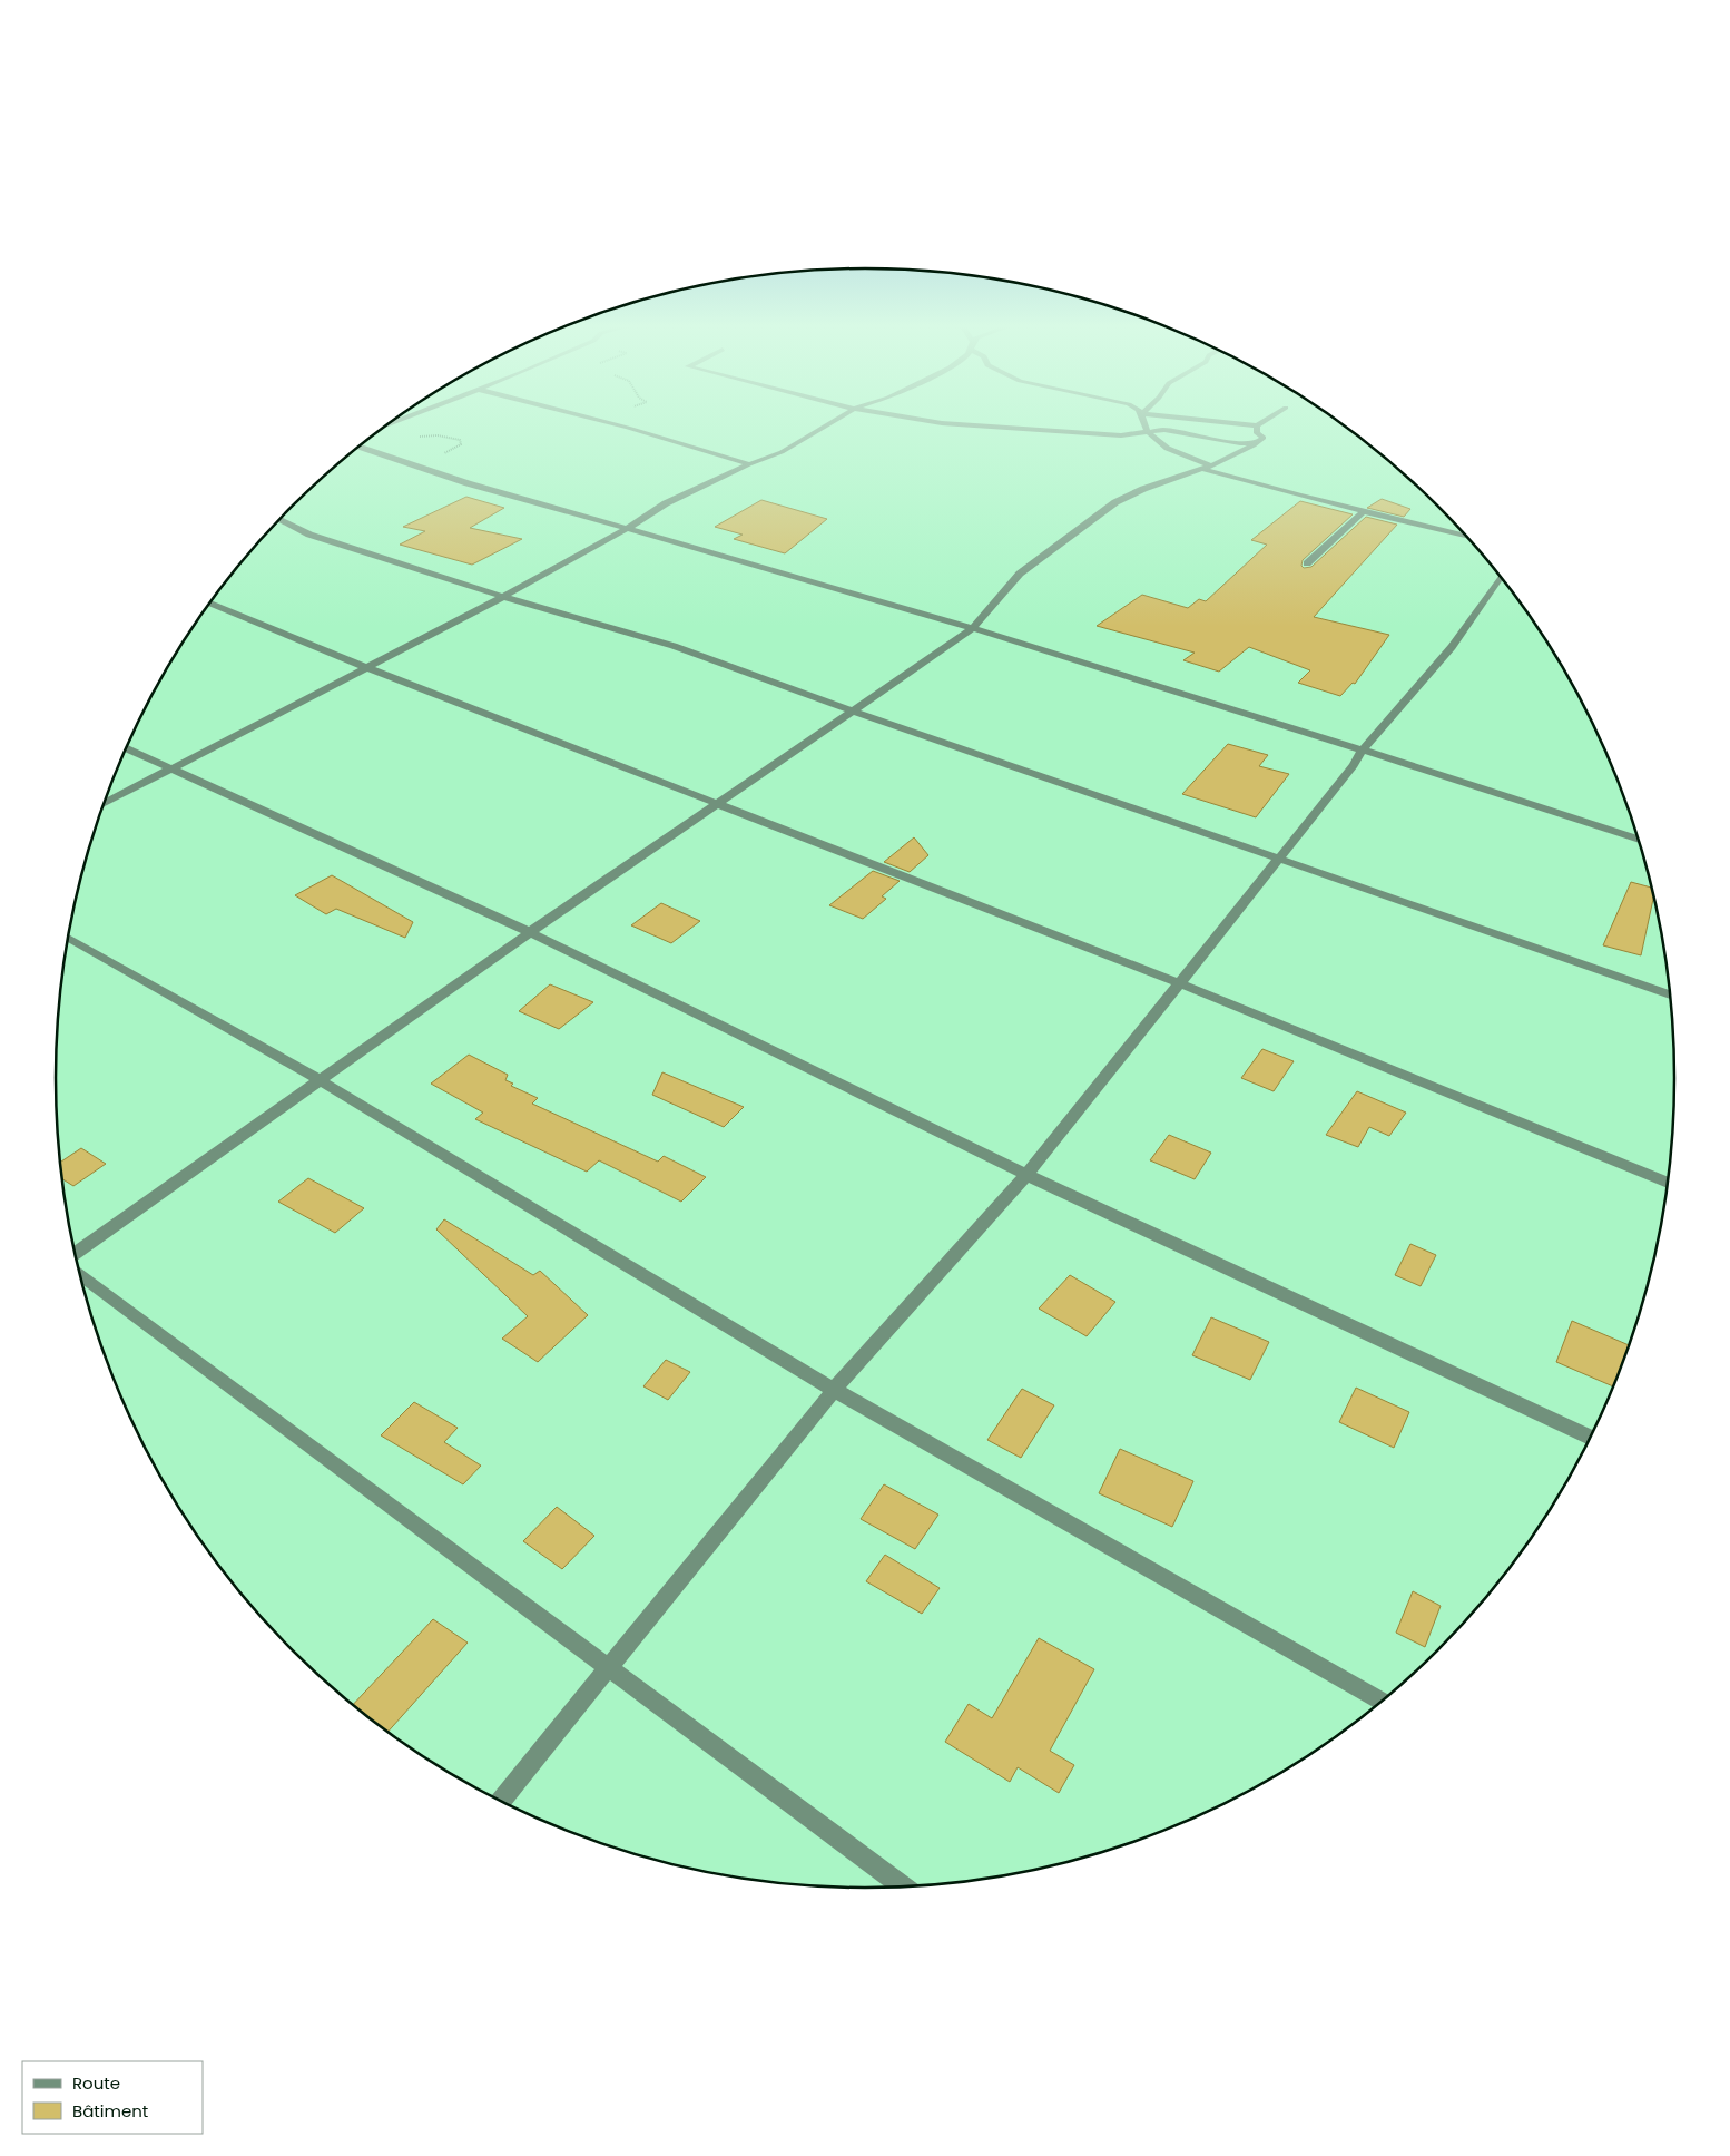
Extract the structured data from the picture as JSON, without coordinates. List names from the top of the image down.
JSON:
{
  "legend": ["Route", "Bâtiment"]
}
